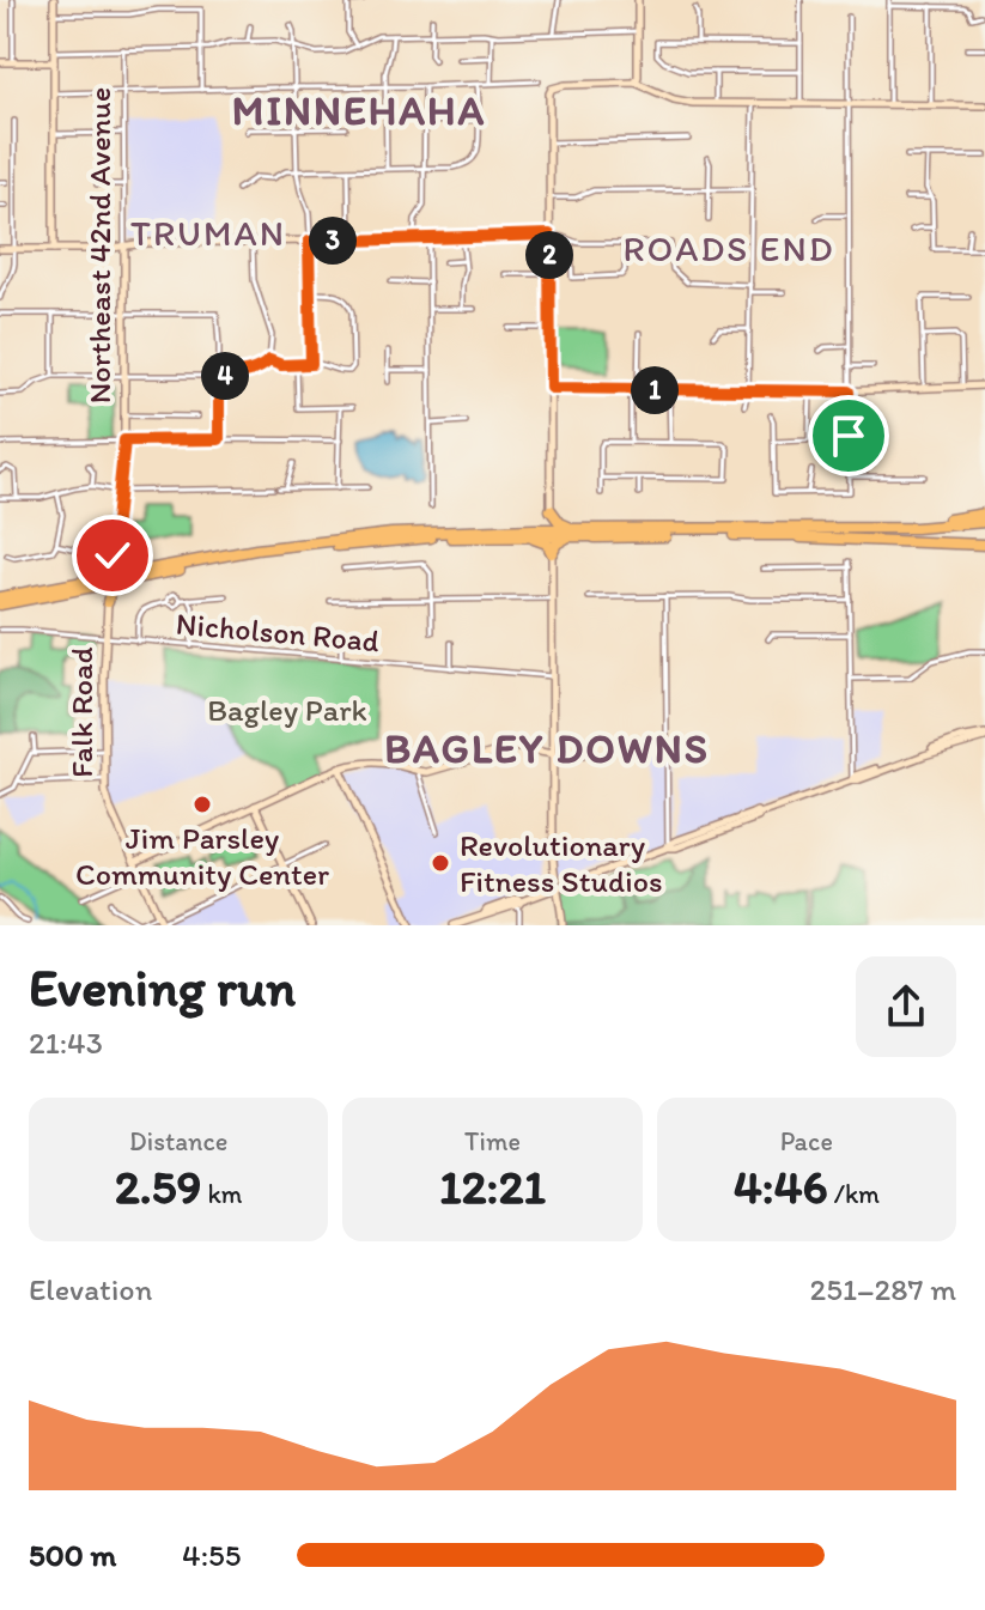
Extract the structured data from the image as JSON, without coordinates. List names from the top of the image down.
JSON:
{
  "streets": {
    "street": ["Northeast 42nd Avenue", "Nicholson Road", "Falk Road"]
  },
  "crossings": [
    ["Nicholson Road", "Falk Road"]
  ],
  "districts": [
    "MINNEHAHA",
    "TRUMAN",
    "ROADS END",
    "BAGLEY DOWNS"
  ],
  "parks": ["Bagley Park"],
  "places": ["Jim Parsley Community Center", "Revolutionary Fitness Studios"],
  "page": {
    "pins": [
      "3",
      "2",
      "4",
      "1"
    ],
    "heading": ["Evening run", "21:43"],
    "stats": [
      ["Distance", "2.59 km"],
      ["Time", "12:21"],
      ["Pace", "4:46 /km"]
    ],
    "chart": ["Elevation", "251–287 m"],
    "list": [
      {
        "name": "500 m",
        "note": "4:55"
      }
    ]
  }
}
